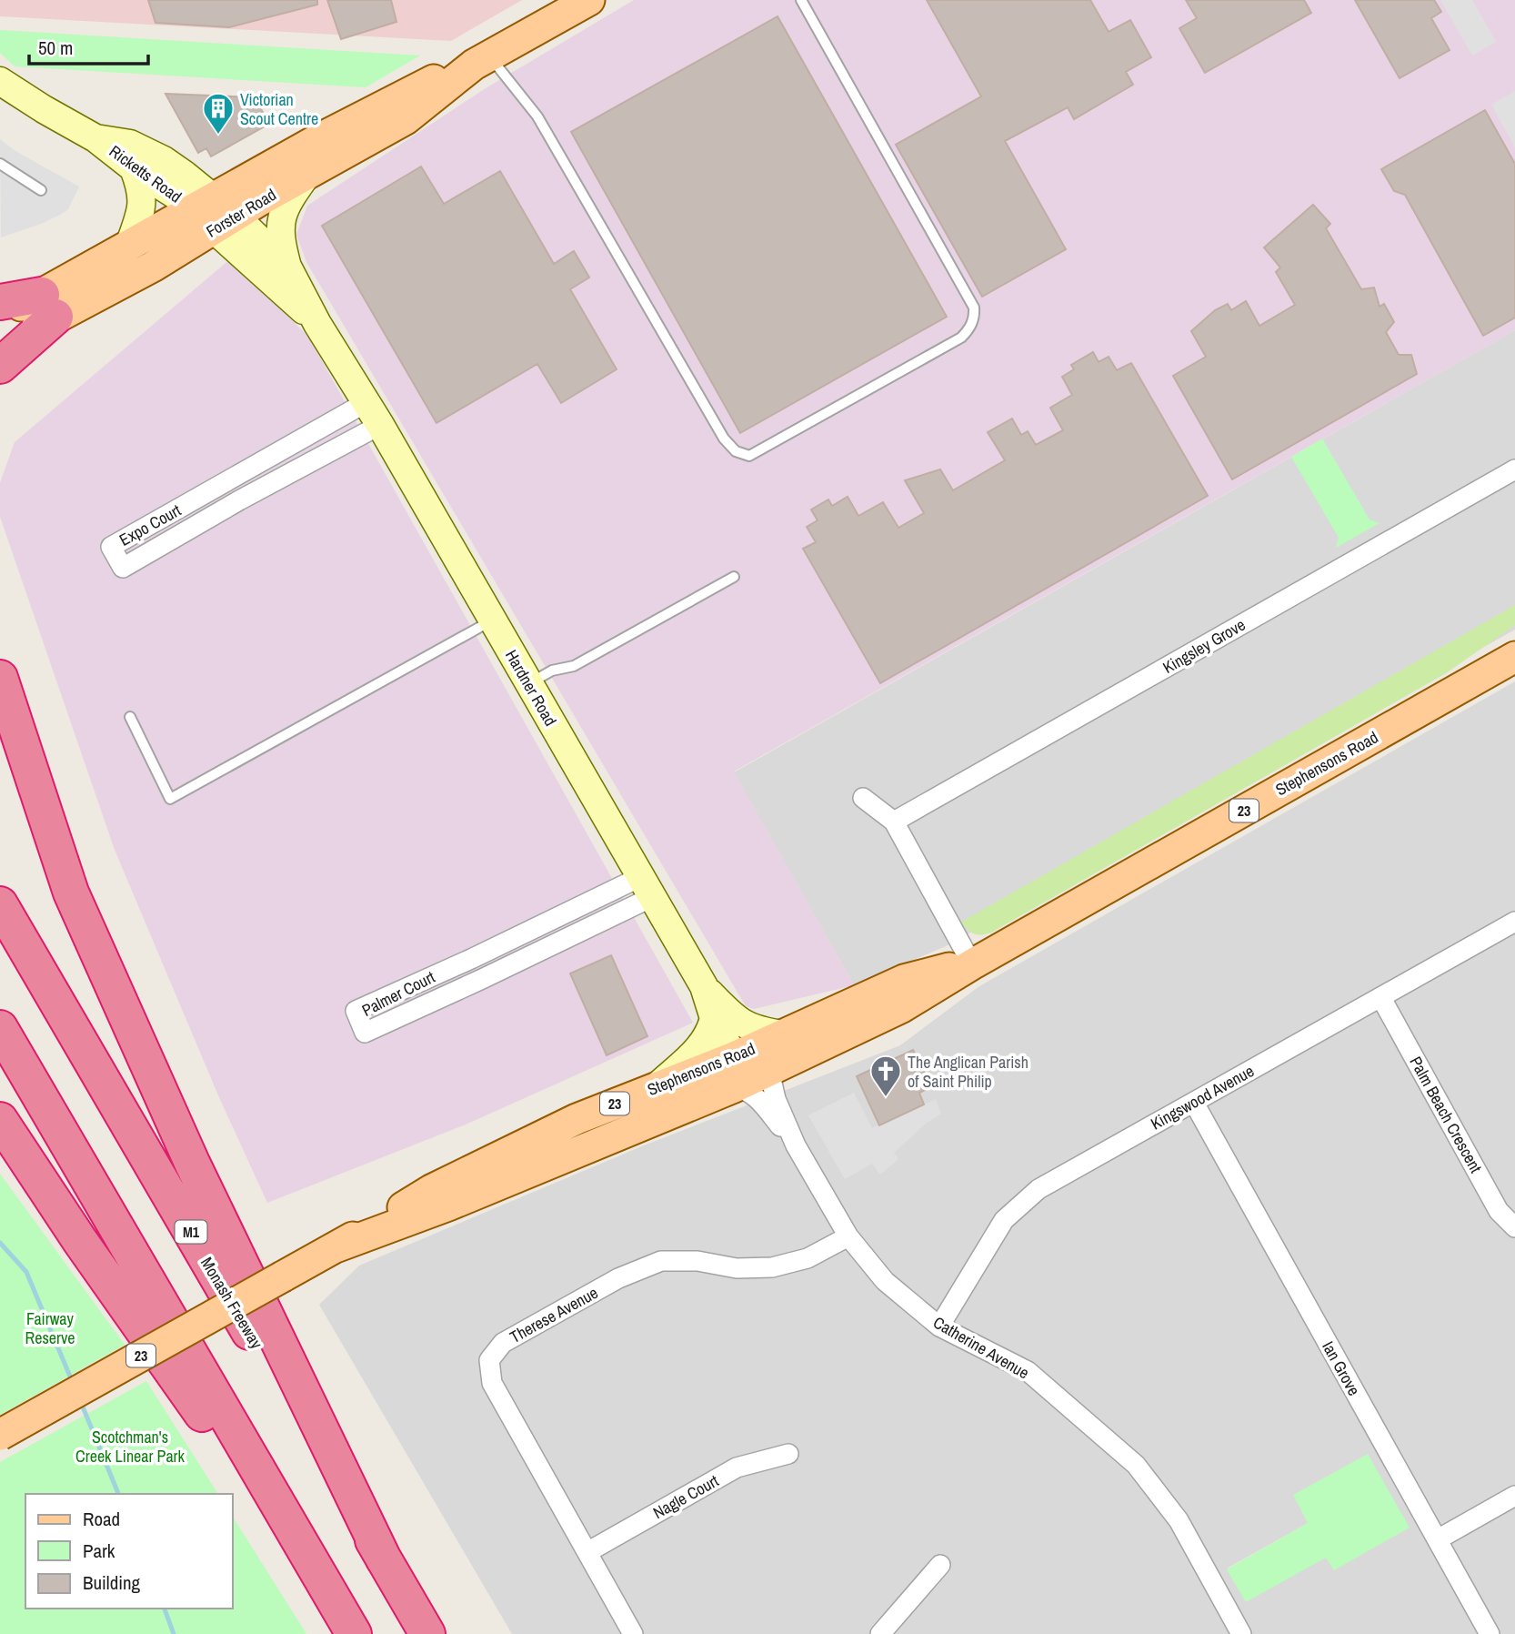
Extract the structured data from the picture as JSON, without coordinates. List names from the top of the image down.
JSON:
{
  "streets": {
    "highway": ["M1", "Monash Freeway"],
    "main road": ["Forster Road", "Stephensons Road", "23"],
    "street": [
      "Ricketts Road",
      "Expo Court",
      "Kingsley Grove",
      "Hardner Road",
      "Palmer Court",
      "Kingswood Avenue",
      "Palm Beach Crescent",
      "Therese Avenue",
      "Catherine Avenue",
      "Ian Grove",
      "Nagle Court"
    ]
  },
  "crossings": [
    ["Ricketts Road", "Forster Road"],
    ["Ricketts Road", "Hardner Road"],
    ["Forster Road", "Hardner Road"],
    ["Expo Court", "Hardner Road"],
    ["Hardner Road", "Stephensons Road"],
    ["Hardner Road", "Palmer Court"],
    ["Stephensons Road", "Catherine Avenue"],
    ["Kingswood Avenue", "Palm Beach Crescent"],
    ["Kingswood Avenue", "Catherine Avenue"],
    ["Kingswood Avenue", "Ian Grove"],
    ["Therese Avenue", "Catherine Avenue"],
    ["Therese Avenue", "Nagle Court"]
  ],
  "parks": ["Fairway Reserve", "Scotchman's Creek Linear Park"],
  "places": {
    "building": ["Victorian Scout Centre"],
    "church": ["The Anglican Parish of Saint Philip"]
  },
  "legend": ["Road", "Park", "Building"],
  "scale_bar": "50 m"
}
